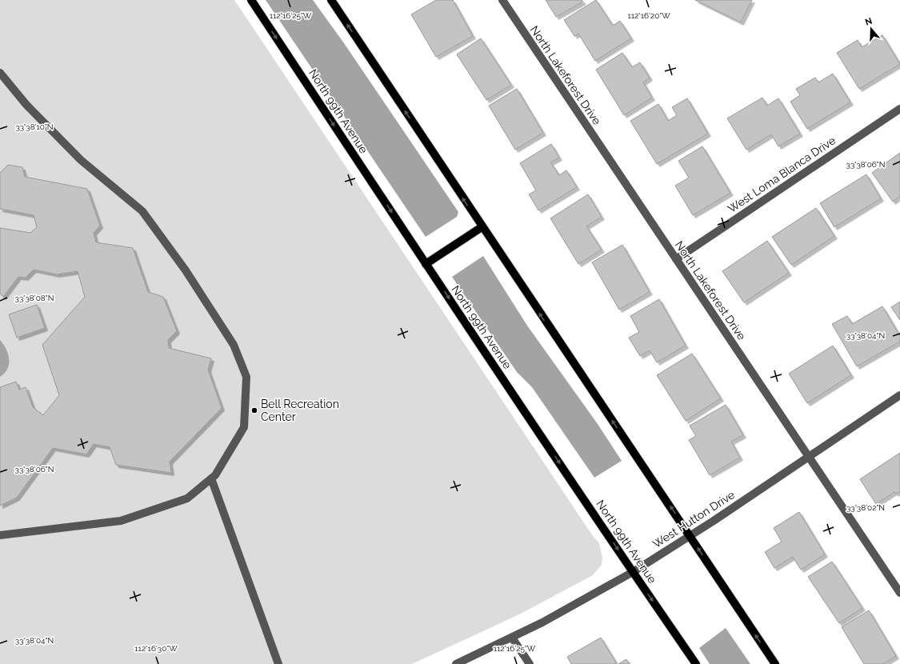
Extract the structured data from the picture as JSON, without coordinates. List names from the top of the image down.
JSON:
{
  "streets": {
    "main road": ["North 99th Avenue"],
    "street": ["North Lakeforest Drive", "West Loma Blanca Drive", "West Hutton Drive"]
  },
  "crossings": [
    ["North Lakeforest Drive", "West Loma Blanca Drive"],
    ["North Lakeforest Drive", "West Hutton Drive"],
    ["North 99th Avenue", "West Hutton Drive"]
  ],
  "places": ["Bell Recreation Center"],
  "north": "top",
  "coordinates": [
    "112°16'25\"W",
    "112°16'20\"W",
    "33°38'10\"N",
    "33°38'06\"N",
    "33°38'08\"N",
    "33°38'04\"N",
    "33°38'02\"N",
    "112°16'30\"W"
  ]
}
